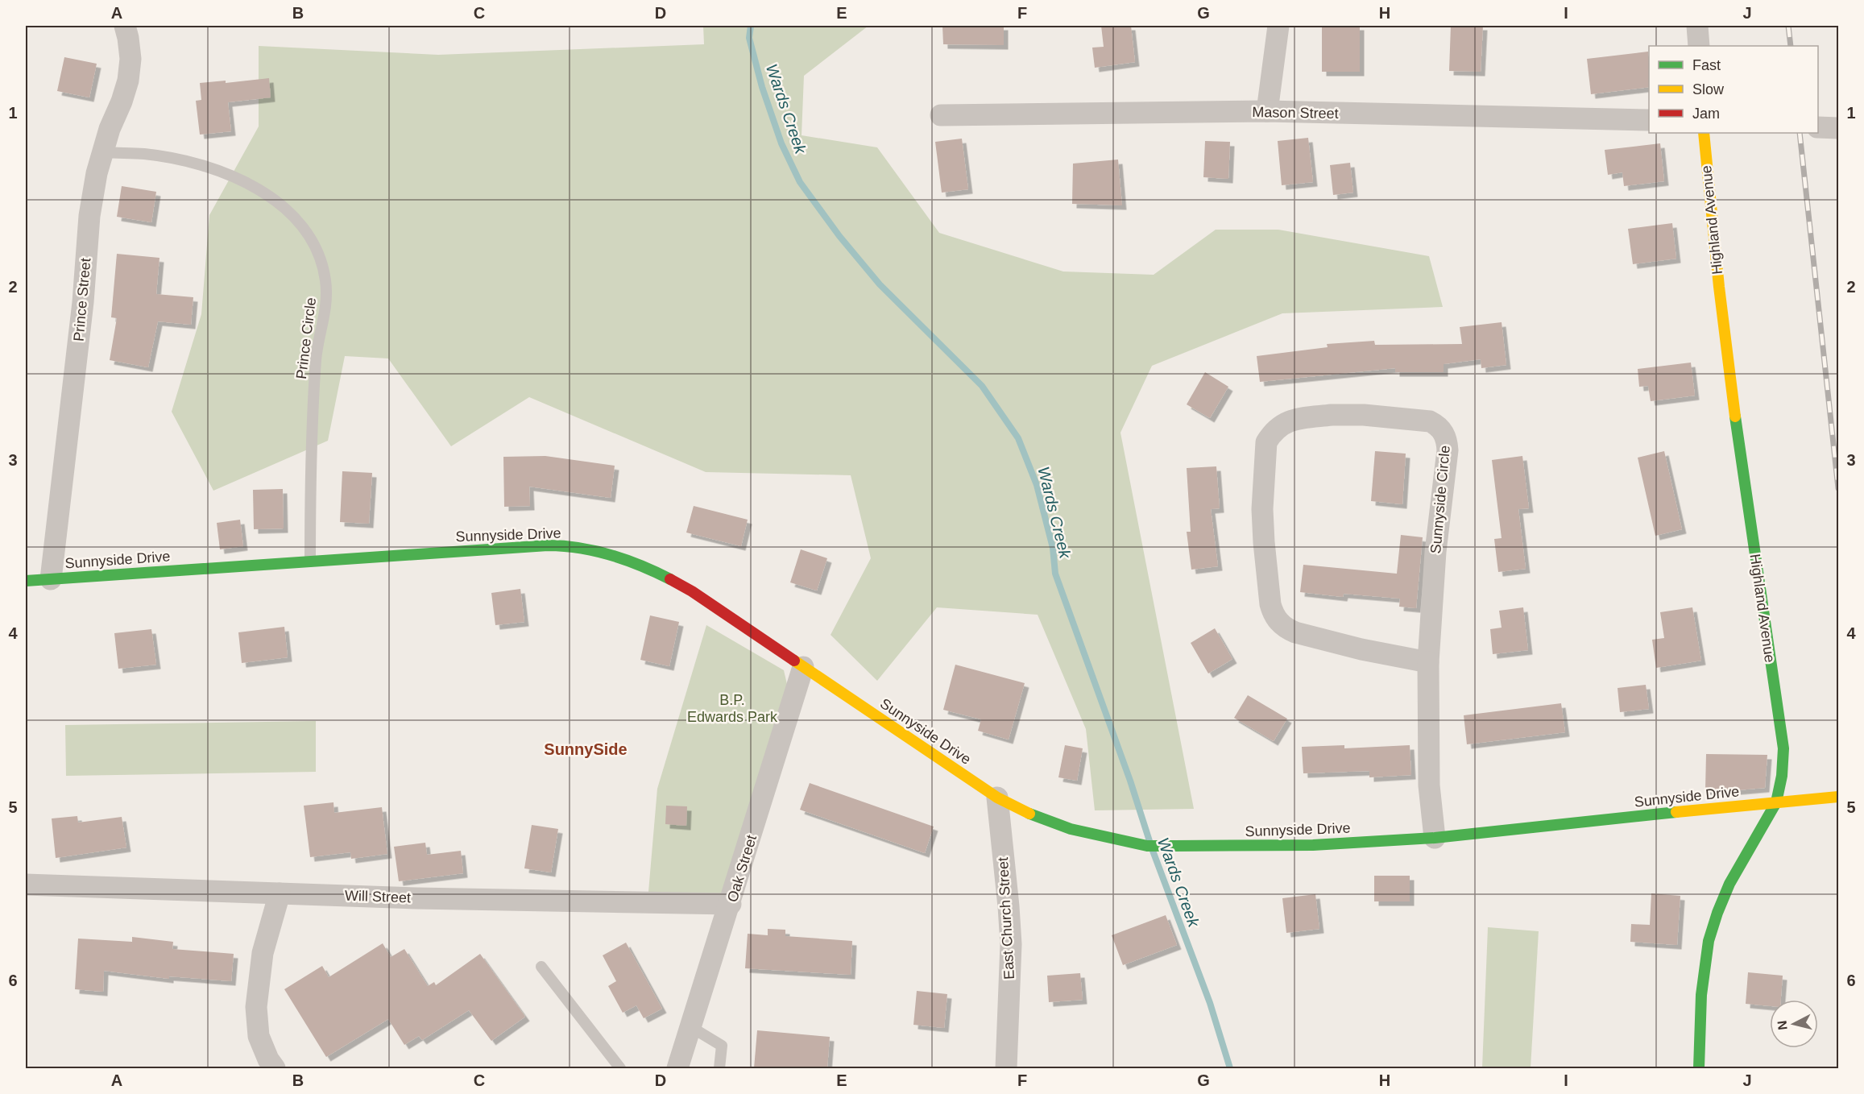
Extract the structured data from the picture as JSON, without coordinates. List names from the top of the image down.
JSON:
{
  "streets": {
    "street": [
      "Mason Street",
      "Highland Avenue",
      "Prince Street",
      "Sunnyside Circle",
      "Sunnyside Drive",
      "Oak Street",
      "Will Street",
      "East Church Street"
    ],
    "lane": ["Prince Circle"]
  },
  "crossings": [
    ["Highland Avenue", "Sunnyside Drive"],
    ["Prince Street", "Prince Circle"],
    ["Prince Street", "Sunnyside Drive"],
    ["Prince Circle", "Sunnyside Drive"],
    ["Sunnyside Circle", "Sunnyside Drive"],
    ["Sunnyside Drive", "Oak Street"],
    ["Sunnyside Drive", "East Church Street"],
    ["Oak Street", "Will Street"]
  ],
  "districts": ["SunnySide"],
  "water": ["Wards Creek"],
  "parks": ["B.P. Edwards Park"],
  "legend": ["Fast", "Slow", "Jam"],
  "north": "left",
  "grid": {
    "columns": [
      "A",
      "B",
      "C",
      "D",
      "E",
      "F",
      "G",
      "H",
      "I",
      "J"
    ],
    "rows": [
      "1",
      "2",
      "3",
      "4",
      "5",
      "6"
    ]
  }
}
